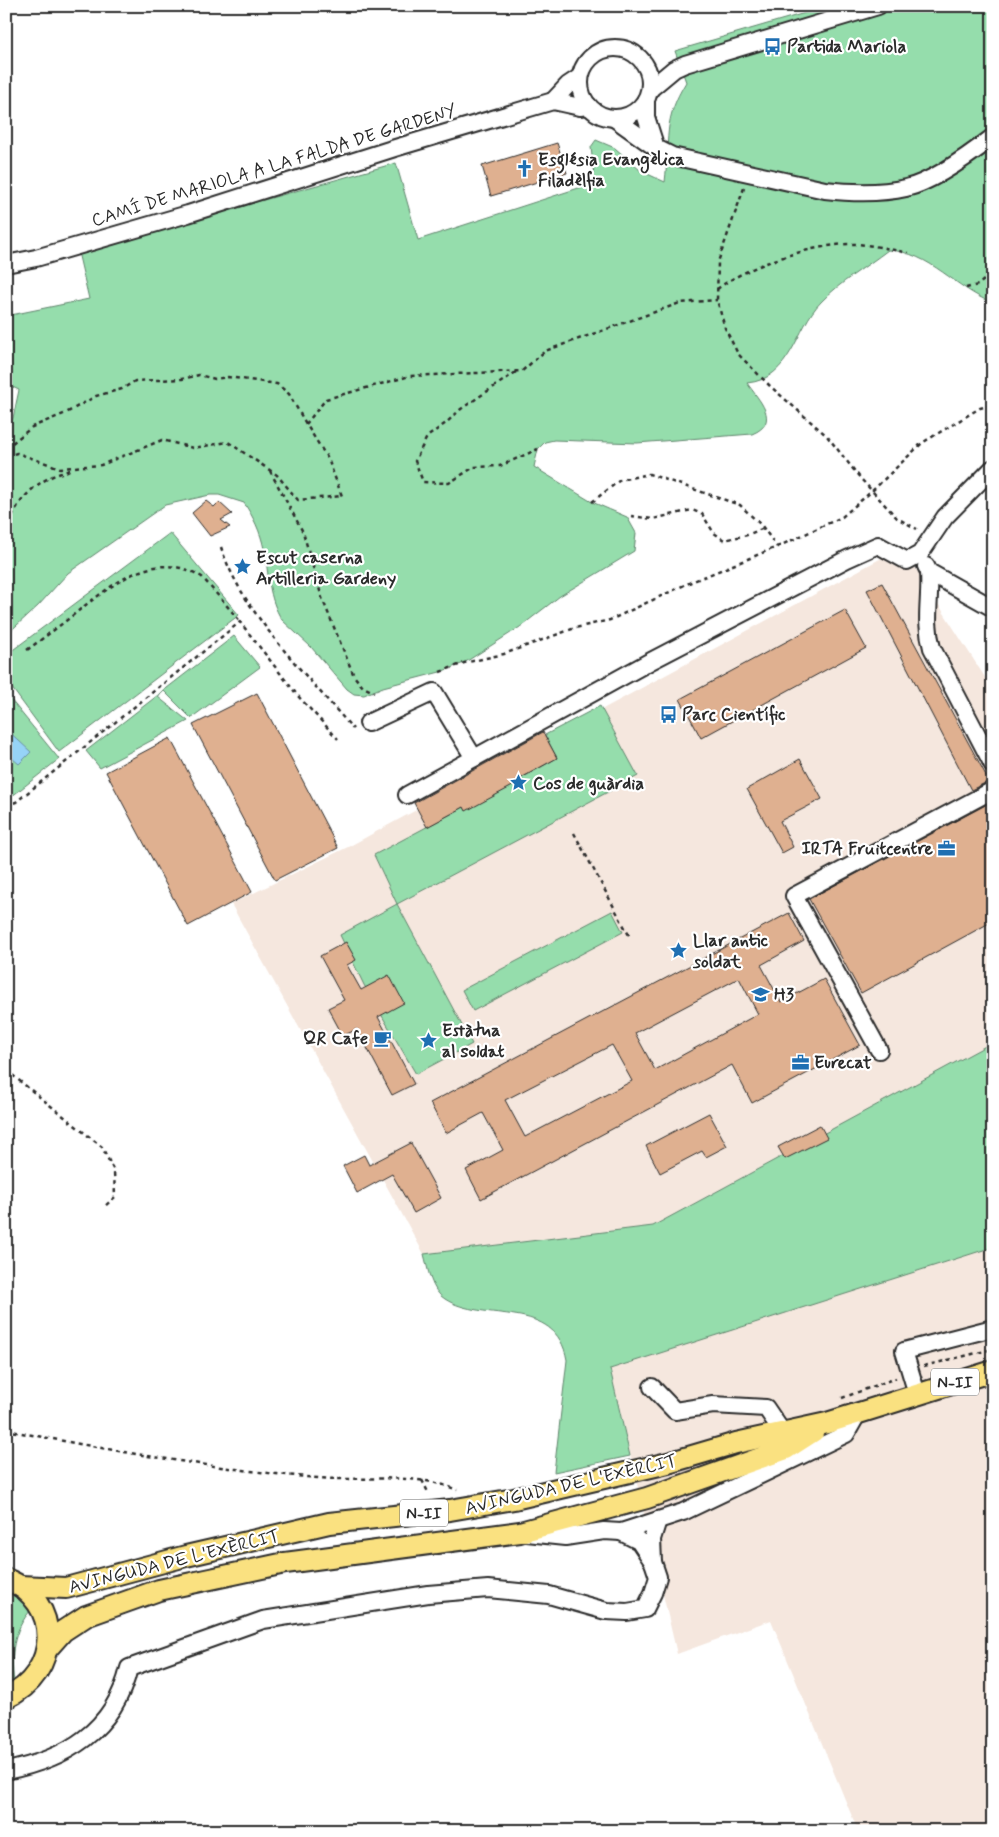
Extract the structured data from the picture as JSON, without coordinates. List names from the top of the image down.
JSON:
{
  "streets": {
    "main road": ["N-II", "AVINGUDA DE L'EXÈRCIT"],
    "street": ["CAMÍ DE MARIOLA A LA FALDA DE GARDENY"]
  },
  "crossings": [
    ["N-II", "AVINGUDA DE L'EXÈRCIT"]
  ],
  "places": {
    "bus stop": ["Partida Mariola", "Parc Científic"],
    "church": ["Església Evangèlica Filadèlfia"],
    "place": [
      "Escut caserna Artilleria Gardeny",
      "Cos de guàrdia",
      "Llar antic soldat",
      "Estàtua al soldat"
    ],
    "office": ["IRTA Fruitcentre", "Eurecat"],
    "school or university": ["H3"],
    "cafe": ["QR Cafe"]
  }
}
